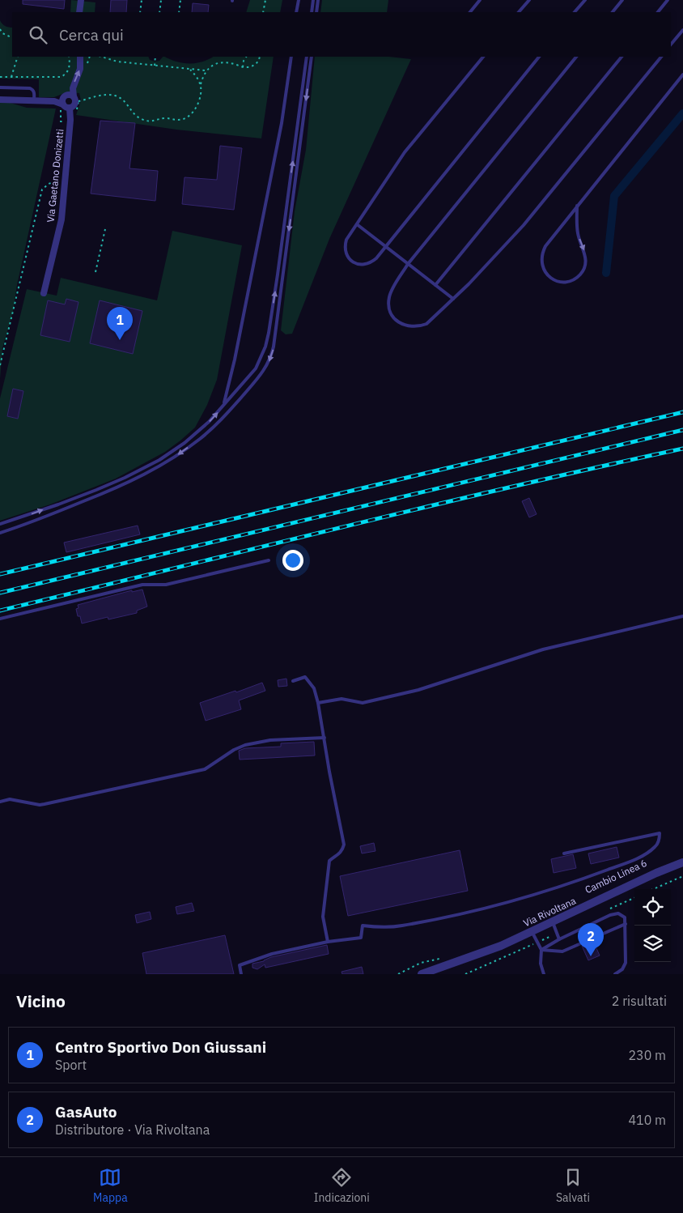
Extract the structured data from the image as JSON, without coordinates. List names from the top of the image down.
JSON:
{
  "streets": {
    "street": ["Via Gaetano Donizetti", "Via Rivoltana"]
  },
  "page": {
    "search": "Cerca qui",
    "pins": ["1", "2"],
    "heading": ["Vicino", "2 risultati"],
    "list": [
      {
        "mark": "1",
        "name": "Centro Sportivo Don Giussani",
        "note": "Sport",
        "value": "230 m"
      },
      {
        "mark": "2",
        "name": "GasAuto",
        "note": "Distributore · Via Rivoltana",
        "value": "410 m"
      }
    ],
    "nav": ["Mappa", "Indicazioni", "Salvati"]
  }
}
